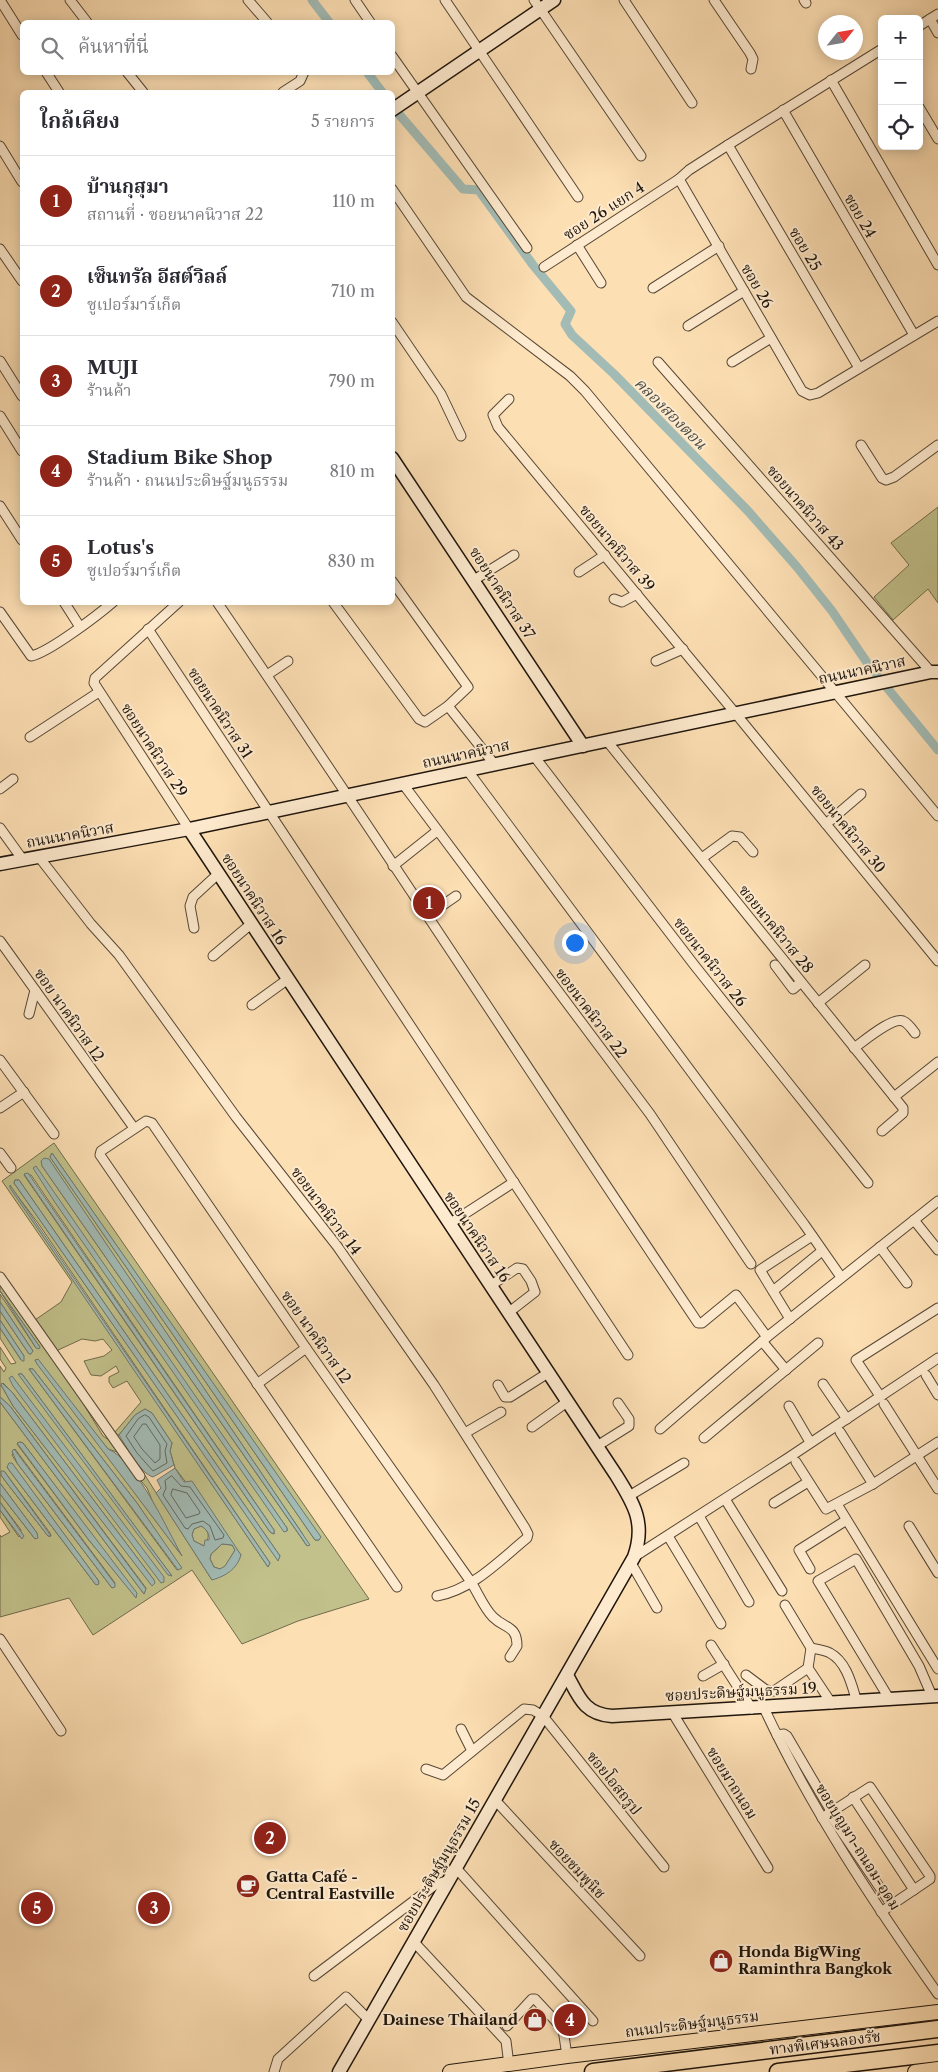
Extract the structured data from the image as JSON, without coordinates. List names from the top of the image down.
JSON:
{
  "streets": {
    "highway": ["ทางพิเศษฉลองรัช"],
    "main road": ["ถนนประดิษฐ์มนูธรรม"],
    "street": [
      "ซอย 26 แยก 4",
      "ซอย 24",
      "ซอย 25",
      "ซอย 26",
      "ซอยนาคนิวาส 43",
      "ซอยนาคนิวาส 39",
      "ซอยนาคนิวาส 37",
      "ถนนนาคนิวาส",
      "ซอยนาคนิวาส 31",
      "ซอยนาคนิวาส 29",
      "ซอยนาคนิวาส 30",
      "ซอยนาคนิวาส 16",
      "ซอยนาคนิวาส 28",
      "ซอยนาคนิวาส 26",
      "ซอยนาคนิวาส 22",
      "ซอย นาคนิวาส 12",
      "ซอยนาคนิวาส 14",
      "ซอยประดิษฐ์มนูธรรม 19",
      "ซอยโอสถรูป",
      "ซอยมาถนอม",
      "ซอยบุญมา-ถนอม-อุดม",
      "ซอยประดิษฐ์มนูธรรม 15",
      "ซอยชมพูนิช"
    ]
  },
  "crossings": [
    ["ซอย 26 แยก 4", "ซอย 24"],
    ["ซอย 26 แยก 4", "ซอย 25"],
    ["ซอย 26 แยก 4", "ซอย 26"],
    ["ซอย 25", "ซอย 26"],
    ["ซอยนาคนิวาส 43", "ถนนนาคนิวาส"],
    ["ซอยนาคนิวาส 39", "ถนนนาคนิวาส"],
    ["ซอยนาคนิวาส 39", "ซอยนาคนิวาส 30"],
    ["ซอยนาคนิวาส 37", "ถนนนาคนิวาส"],
    ["ถนนนาคนิวาส", "ซอยนาคนิวาส 31"],
    ["ถนนนาคนิวาส", "ซอยนาคนิวาส 29"],
    ["ถนนนาคนิวาส", "ซอยนาคนิวาส 30"],
    ["ถนนนาคนิวาส", "ซอยนาคนิวาส 16"],
    ["ถนนนาคนิวาส", "ซอยนาคนิวาส 28"],
    ["ถนนนาคนิวาส", "ซอยนาคนิวาส 26"],
    ["ถนนนาคนิวาส", "ซอยนาคนิวาส 22"],
    ["ถนนนาคนิวาส", "ซอยนาคนิวาส 14"],
    ["ซอยนาคนิวาส 29", "ซอยนาคนิวาส 16"],
    ["ซอยนาคนิวาส 16", "ซอยประดิษฐ์มนูธรรม 19"],
    ["ซอยนาคนิวาส 16", "ซอยประดิษฐ์มนูธรรม 15"],
    ["ซอย นาคนิวาส 12", "ซอยนาคนิวาส 14"],
    ["ซอยประดิษฐ์มนูธรรม 19", "ซอยมาถนอม"],
    ["ซอยประดิษฐ์มนูธรรม 19", "ซอยประดิษฐ์มนูธรรม 15"],
    ["ซอยโอสถรูป", "ซอยประดิษฐ์มนูธรรม 15"],
    ["ซอยประดิษฐ์มนูธรรม 15", "ซอยชมพูนิช"]
  ],
  "water": ["คลองสองตอน"],
  "places": {
    "cafe": ["Gatta Café - Central Eastville"],
    "shop": ["Honda BigWing Raminthra Bangkok", "Dainese Thailand"]
  },
  "north": "top right",
  "page": {
    "map_buttons": ["+", "−"],
    "search": "ค้นหาที่นี่",
    "heading": ["ใกล้เคียง", "5 รายการ"],
    "list": [
      {
        "mark": "1",
        "name": "บ้านกุสุมา",
        "note": "สถานที่ · ซอยนาคนิวาส 22",
        "value": "110 m"
      },
      {
        "mark": "2",
        "name": "เซ็นทรัล อีสต์วิลล์",
        "note": "ซูเปอร์มาร์เก็ต",
        "value": "710 m"
      },
      {
        "mark": "3",
        "name": "MUJI",
        "note": "ร้านค้า",
        "value": "790 m"
      },
      {
        "mark": "4",
        "name": "Stadium Bike Shop",
        "note": "ร้านค้า · ถนนประดิษฐ์มนูธรรม",
        "value": "810 m"
      },
      {
        "mark": "5",
        "name": "Lotus's",
        "note": "ซูเปอร์มาร์เก็ต",
        "value": "830 m"
      }
    ],
    "pins": [
      "1",
      "2",
      "3",
      "5",
      "4"
    ]
  }
}
